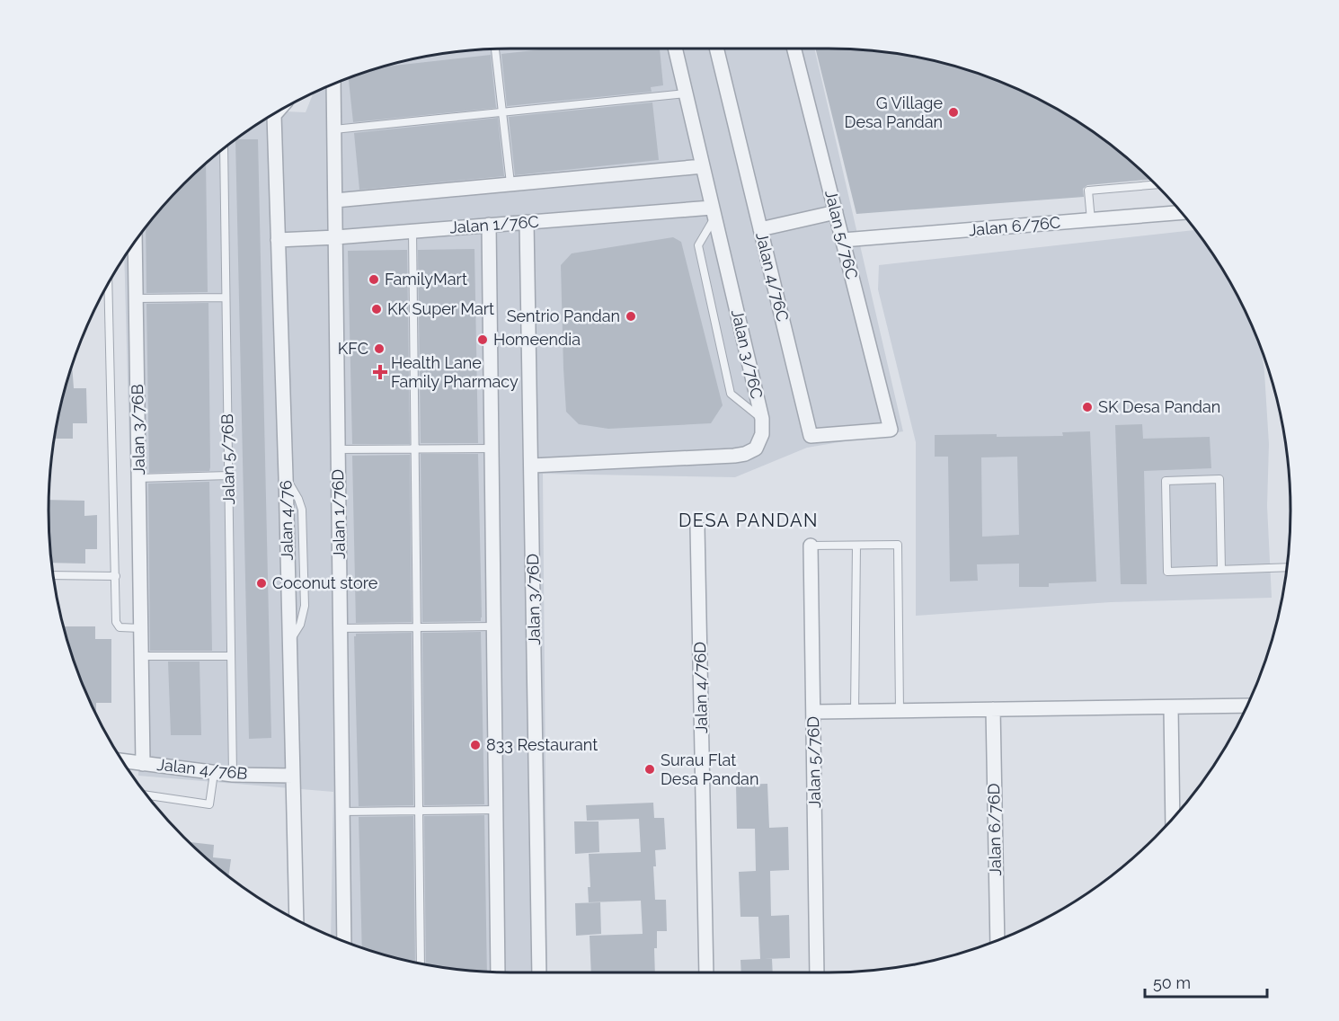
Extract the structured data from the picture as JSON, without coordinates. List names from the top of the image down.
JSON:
{
  "streets": {
    "street": [
      "Jalan 1/76C",
      "Jalan 6/76C",
      "Jalan 5/76C",
      "Jalan 4/76C",
      "Jalan 3/76C",
      "Jalan 3/76B",
      "Jalan 1/76D",
      "Jalan 4/76",
      "Jalan 3/76D",
      "Jalan 4/76D",
      "Jalan 5/76D",
      "Jalan 4/76B",
      "Jalan 6/76D"
    ],
    "lane": ["Jalan 5/76B"]
  },
  "crossings": [
    ["Jalan 1/76C", "Jalan 3/76C"],
    ["Jalan 1/76C", "Jalan 1/76D"],
    ["Jalan 1/76C", "Jalan 4/76"],
    ["Jalan 1/76C", "Jalan 3/76D"],
    ["Jalan 6/76C", "Jalan 5/76C"],
    ["Jalan 5/76C", "Jalan 4/76C"],
    ["Jalan 3/76C", "Jalan 3/76D"],
    ["Jalan 3/76B", "Jalan 4/76B"],
    ["Jalan 5/76B", "Jalan 4/76B"],
    ["Jalan 4/76", "Jalan 4/76B"]
  ],
  "districts": ["DESA PANDAN"],
  "places": {
    "other": [
      "G Village Desa Pandan",
      "FamilyMart",
      "KK Super Mart",
      "Sentrio Pandan",
      "Homeendia",
      "KFC",
      "SK Desa Pandan",
      "Coconut store",
      "833 Restaurant",
      "Surau Flat Desa Pandan"
    ],
    "health": ["Health Lane Family Pharmacy"]
  },
  "scale_bar": "50 m"
}
